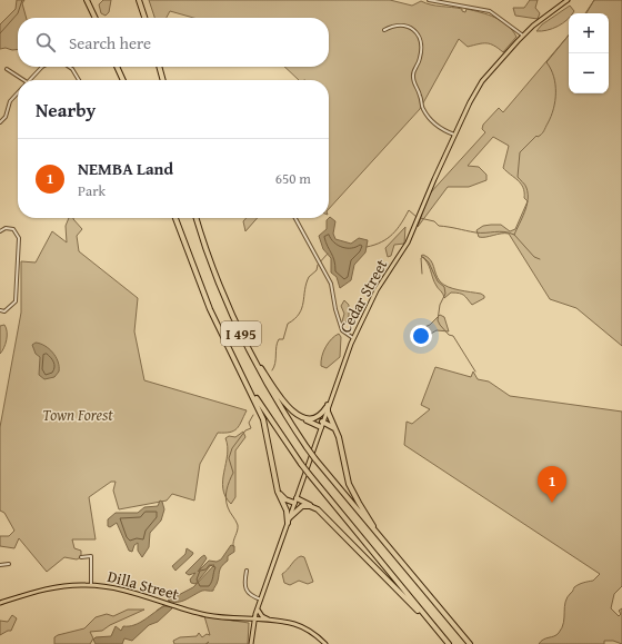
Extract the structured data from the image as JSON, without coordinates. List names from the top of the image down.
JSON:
{
  "streets": {
    "highway": ["I 495"],
    "main road": ["Cedar Street", "Dilla Street"]
  },
  "crossings": [
    ["Cedar Street", "Dilla Street"]
  ],
  "parks": ["Town Forest"],
  "page": {
    "map_buttons": ["+", "−"],
    "search": "Search here",
    "heading": "Nearby",
    "list": [
      {
        "mark": "1",
        "name": "NEMBA Land",
        "note": "Park",
        "value": "650 m"
      }
    ],
    "pins": "1"
  }
}
